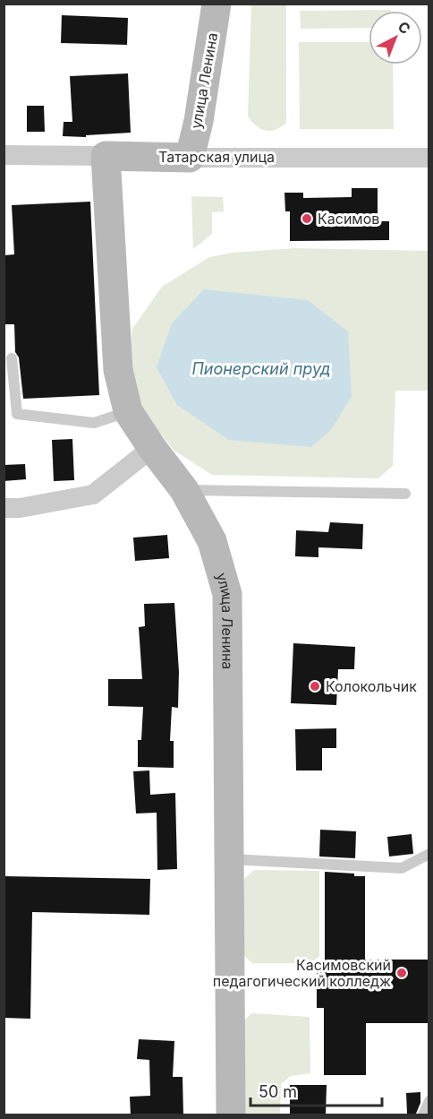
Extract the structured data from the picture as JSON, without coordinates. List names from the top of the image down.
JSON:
{
  "streets": {
    "street": ["улица Ленина", "Татарская улица"]
  },
  "crossings": [
    ["улица Ленина", "Татарская улица"]
  ],
  "water": ["Пионерский пруд"],
  "places": ["Касимов", "Колокольчик", "Касимовский педагогический колледж"],
  "scale_bar": "50 m",
  "north": "top right"
}
